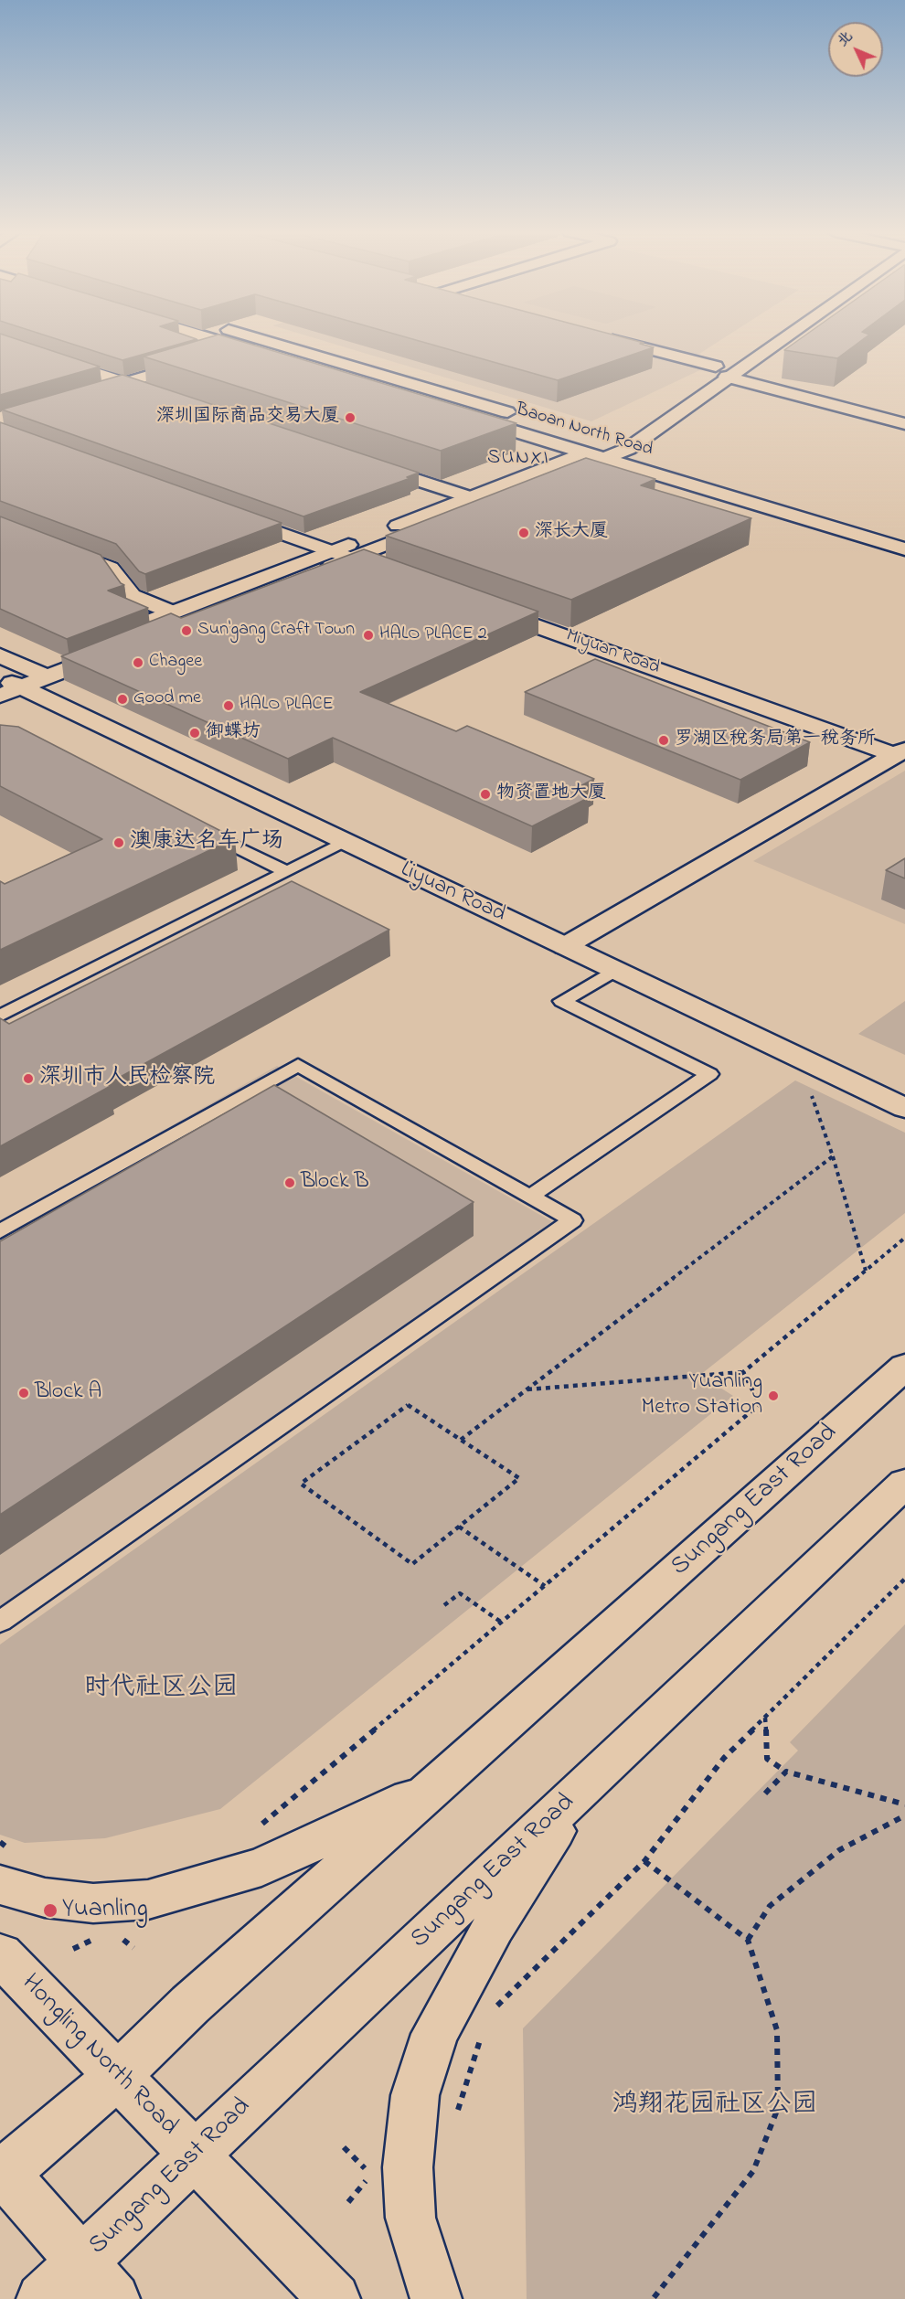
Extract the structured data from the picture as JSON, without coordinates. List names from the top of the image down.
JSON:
{
  "streets": {
    "street": [
      "Baoan North Road",
      "Miyuan Road",
      "Liyuan Road",
      "Sungang East Road",
      "Hongling North Road"
    ]
  },
  "crossings": [
    ["Sungang East Road", "Hongling North Road"]
  ],
  "districts": ["SUNXI"],
  "parks": ["时代社区公园", "鸿翔花园社区公园"],
  "places": [
    "深圳国际商品交易大厦",
    "深长大厦",
    "Sun'gang Craft Town",
    "HALO PLACE 2",
    "Chagee",
    "Good me",
    "HALO PLACE",
    "御蝶坊",
    "罗湖区税务局第一税务所",
    "物资置地大厦",
    "澳康达名车广场",
    "深圳市人民检察院",
    "Block B",
    "Block A",
    "Yuanling Metro Station",
    "Yuanling"
  ],
  "north": "top left"
}
